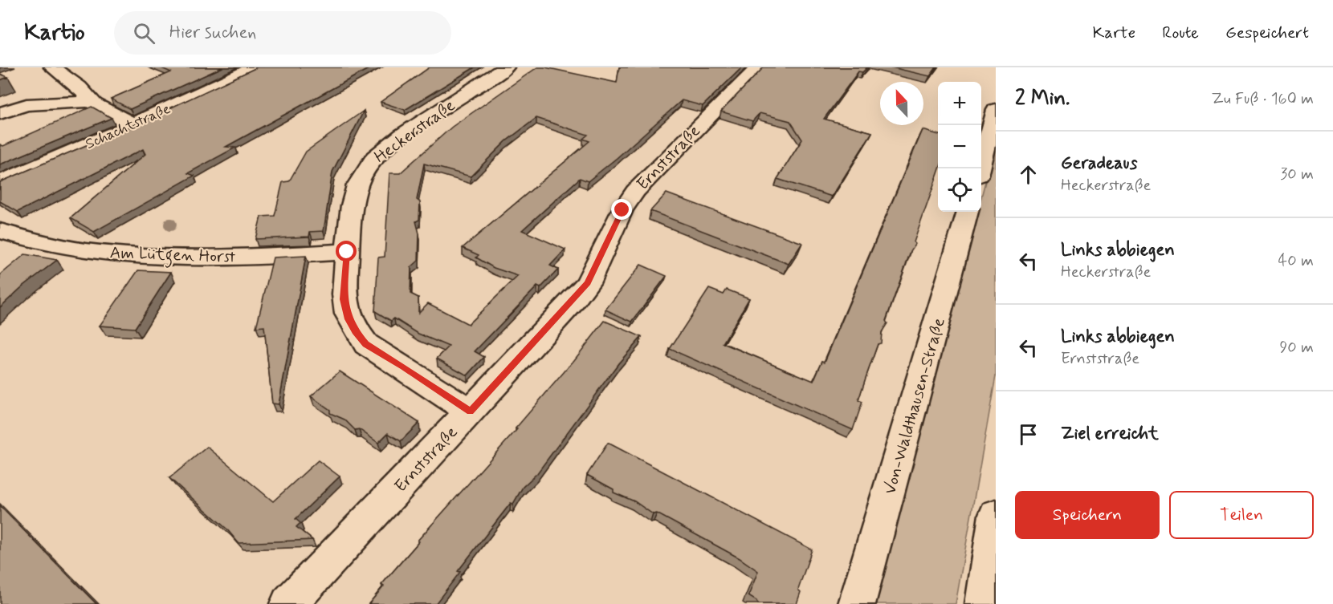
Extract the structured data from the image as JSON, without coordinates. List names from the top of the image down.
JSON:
{
  "streets": {
    "street": [
      "Schachtstraße",
      "Heckerstraße",
      "Ernststraße",
      "Am Lütgen Horst",
      "Von-Waldthausen-Straße"
    ]
  },
  "crossings": [
    ["Heckerstraße", "Ernststraße"],
    ["Heckerstraße", "Am Lütgen Horst"]
  ],
  "north": "top",
  "page": {
    "header": "Kartio",
    "search": "Hier suchen",
    "nav": ["Karte", "Route", "Gespeichert"],
    "heading": ["2 Min.", "Zu Fuß · 160 m"],
    "map_buttons": ["+", "−"],
    "list": [
      ["Geradeaus", "Heckerstraße", "30 m"],
      ["Links abbiegen", "Heckerstraße", "40 m"],
      ["Links abbiegen", "Ernststraße", "90 m"],
      "Ziel erreicht"
    ],
    "buttons": ["Speichern", "Teilen"]
  }
}
